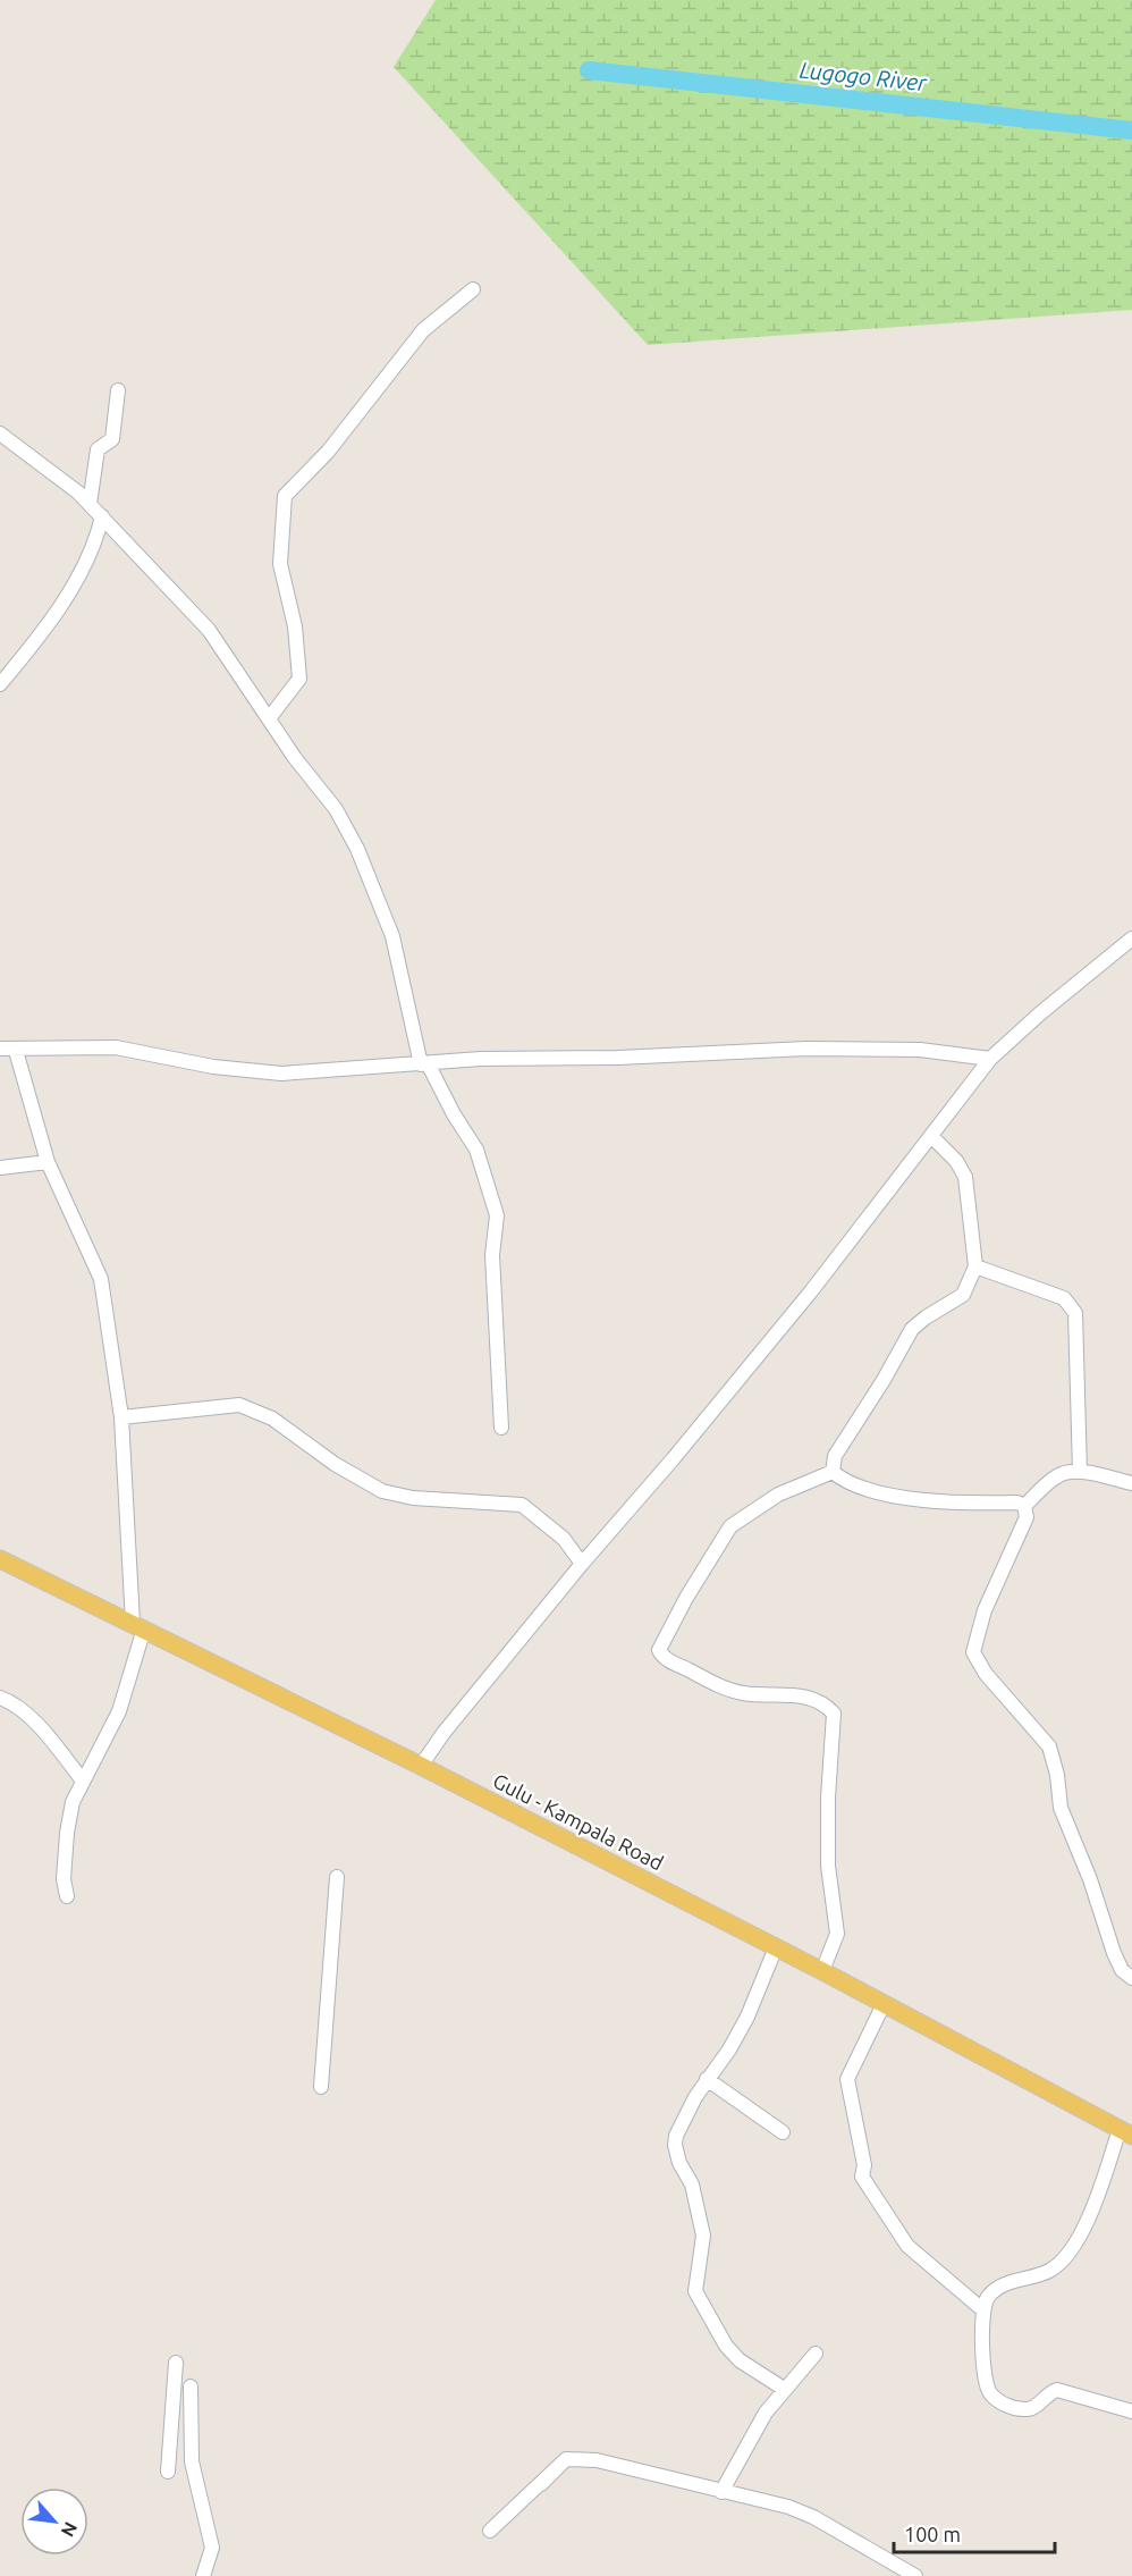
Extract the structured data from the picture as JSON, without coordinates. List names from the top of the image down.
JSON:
{
  "streets": {
    "main road": ["Gulu - Kampala Road"]
  },
  "water": ["Lugogo River"],
  "scale_bar": "100 m",
  "north": "bottom right"
}
